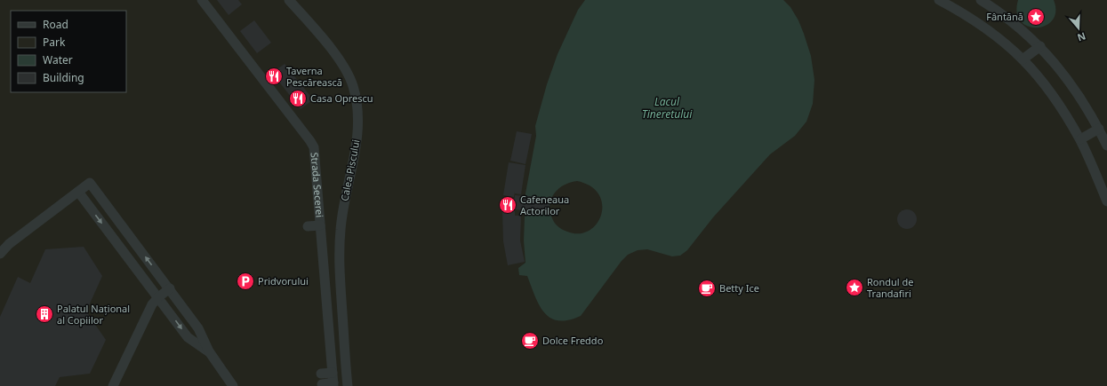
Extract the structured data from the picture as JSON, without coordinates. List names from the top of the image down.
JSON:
{
  "streets": {
    "street": ["Calea Piscului", "Strada Secerei"]
  },
  "water": ["Lacul Tineretului"],
  "places": {
    "place": ["Fântănă", "Rondul de Trandafiri"],
    "restaurant": ["Taverna Pescărească", "Casa Oprescu", "Cafeneaua Actorilor"],
    "parking": ["Pridvorului"],
    "cafe": ["Betty Ice", "Dolce Freddo"],
    "building": ["Palatul Național al Copiilor"]
  },
  "legend": [
    "Road",
    "Park",
    "Water",
    "Building"
  ],
  "north": "bottom"
}
